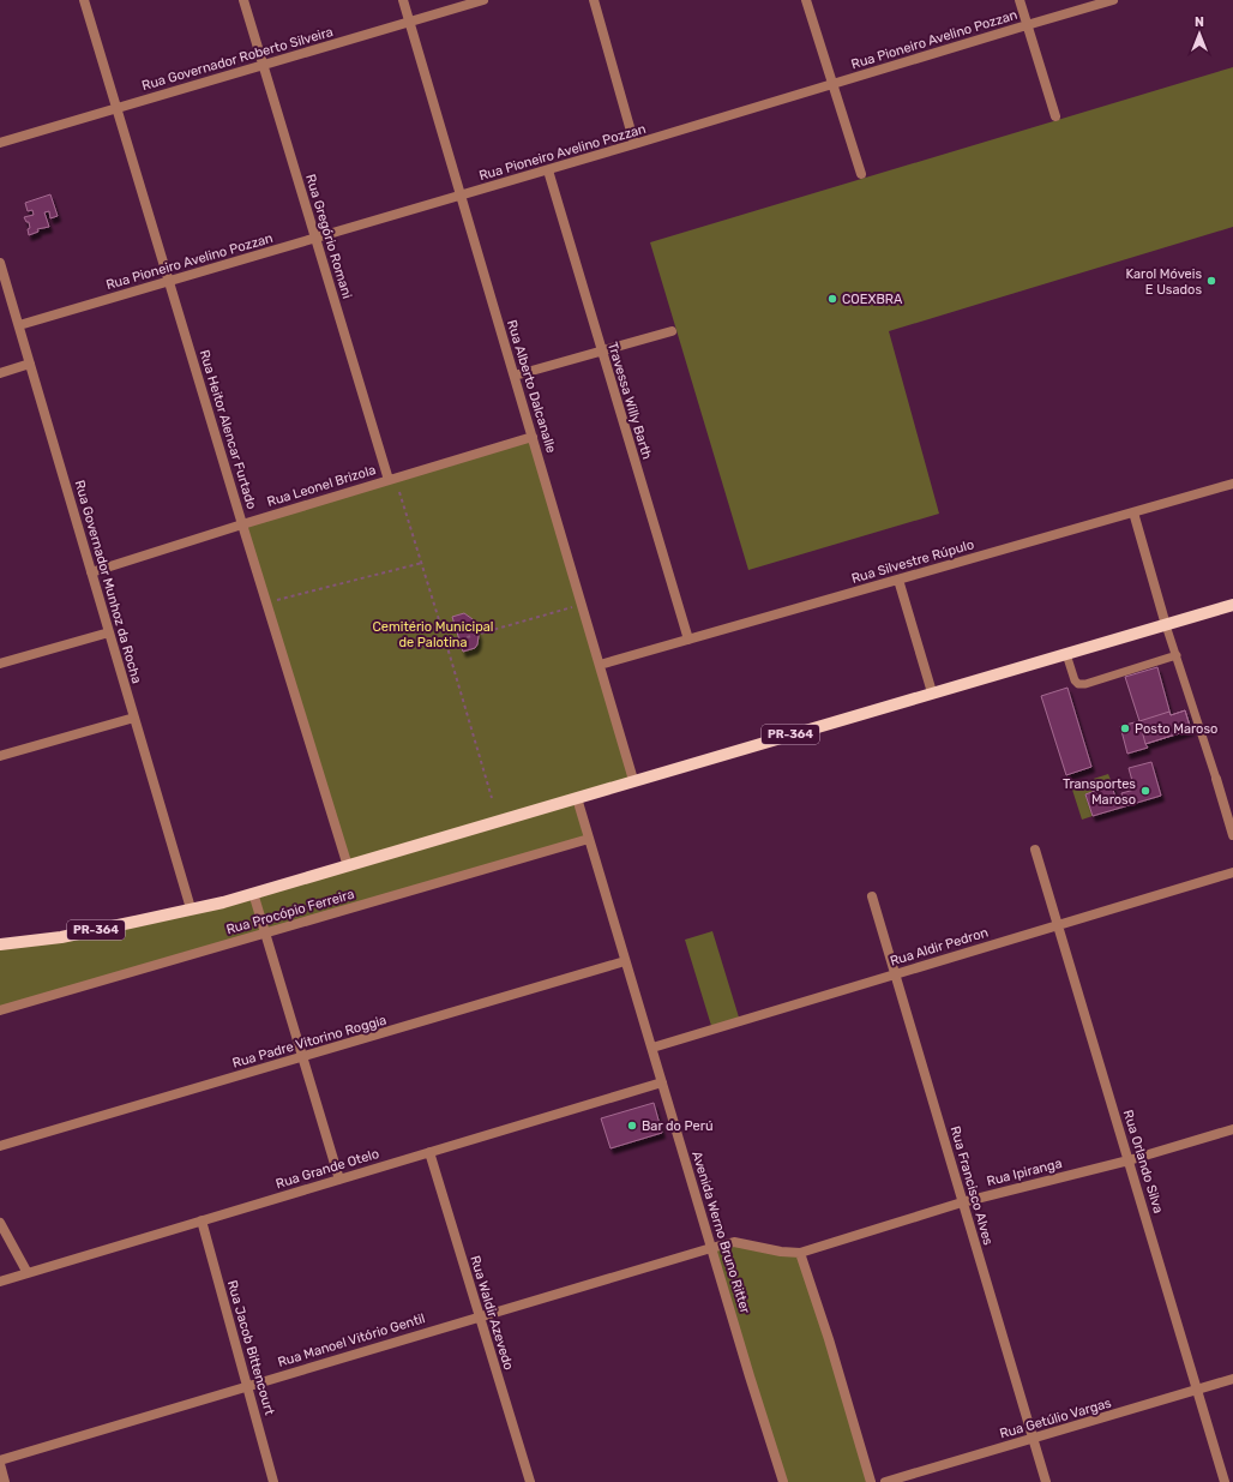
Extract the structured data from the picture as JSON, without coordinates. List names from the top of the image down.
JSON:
{
  "streets": {
    "main road": ["PR-364"],
    "street": [
      "Rua Pioneiro Avelino Pozzan",
      "Rua Governador Roberto Silveira",
      "Rua Gregório Romani",
      "Rua Alberto Dalcanalle",
      "Travessa Willy Barth",
      "Rua Heitor Alencar Furtado",
      "Rua Leonel Brizola",
      "Rua Silvestre Rúpulo",
      "Rua Governador Munhoz da Rocha",
      "Rua Procópio Ferreira",
      "Rua Aldir Pedron",
      "Rua Padre Vitorino Roggia",
      "Rua Orlando Silva",
      "Rua Grande Otelo",
      "Rua Ipiranga",
      "Rua Francisco Alves",
      "Avenida Werno Bruno Ritter",
      "Rua Waldir Azevedo",
      "Rua Manoel Vitório Gentil",
      "Rua Jacob Bittencourt",
      "Rua Getúlio Vargas"
    ]
  },
  "crossings": [
    ["Rua Pioneiro Avelino Pozzan", "Rua Gregório Romani"],
    ["Rua Pioneiro Avelino Pozzan", "Rua Alberto Dalcanalle"],
    ["Rua Pioneiro Avelino Pozzan", "Travessa Willy Barth"],
    ["Rua Pioneiro Avelino Pozzan", "Rua Heitor Alencar Furtado"],
    ["Rua Pioneiro Avelino Pozzan", "Rua Governador Munhoz da Rocha"],
    ["Rua Governador Roberto Silveira", "Rua Gregório Romani"],
    ["Rua Governador Roberto Silveira", "Rua Alberto Dalcanalle"],
    ["Rua Governador Roberto Silveira", "Rua Heitor Alencar Furtado"],
    ["Rua Gregório Romani", "Rua Leonel Brizola"],
    ["Rua Alberto Dalcanalle", "Rua Leonel Brizola"],
    ["Rua Alberto Dalcanalle", "Rua Silvestre Rúpulo"],
    ["Rua Alberto Dalcanalle", "PR-364"],
    ["Travessa Willy Barth", "Rua Silvestre Rúpulo"],
    ["Rua Heitor Alencar Furtado", "Rua Leonel Brizola"],
    ["Rua Heitor Alencar Furtado", "PR-364"],
    ["Rua Leonel Brizola", "Rua Governador Munhoz da Rocha"],
    ["Rua Governador Munhoz da Rocha", "PR-364"],
    ["PR-364", "Avenida Werno Bruno Ritter"],
    ["Rua Procópio Ferreira", "Avenida Werno Bruno Ritter"],
    ["Rua Aldir Pedron", "Rua Orlando Silva"],
    ["Rua Aldir Pedron", "Rua Francisco Alves"],
    ["Rua Aldir Pedron", "Avenida Werno Bruno Ritter"],
    ["Rua Padre Vitorino Roggia", "Avenida Werno Bruno Ritter"],
    ["Rua Orlando Silva", "Rua Ipiranga"],
    ["Rua Orlando Silva", "Rua Getúlio Vargas"],
    ["Rua Grande Otelo", "Avenida Werno Bruno Ritter"],
    ["Rua Grande Otelo", "Rua Waldir Azevedo"],
    ["Rua Grande Otelo", "Rua Jacob Bittencourt"],
    ["Rua Ipiranga", "Rua Francisco Alves"],
    ["Rua Ipiranga", "Avenida Werno Bruno Ritter"],
    ["Rua Ipiranga", "Rua Manoel Vitório Gentil"],
    ["Rua Francisco Alves", "Rua Getúlio Vargas"],
    ["Avenida Werno Bruno Ritter", "Rua Manoel Vitório Gentil"],
    ["Rua Waldir Azevedo", "Rua Manoel Vitório Gentil"],
    ["Rua Manoel Vitório Gentil", "Rua Jacob Bittencourt"]
  ],
  "parks": ["Cemitério Municipal de Palotina"],
  "places": [
    "Karol Móveis E Usados",
    "COEXBRA",
    "Posto Maroso",
    "Transportes Maroso",
    "Bar do Perú"
  ],
  "north": "top"
}
